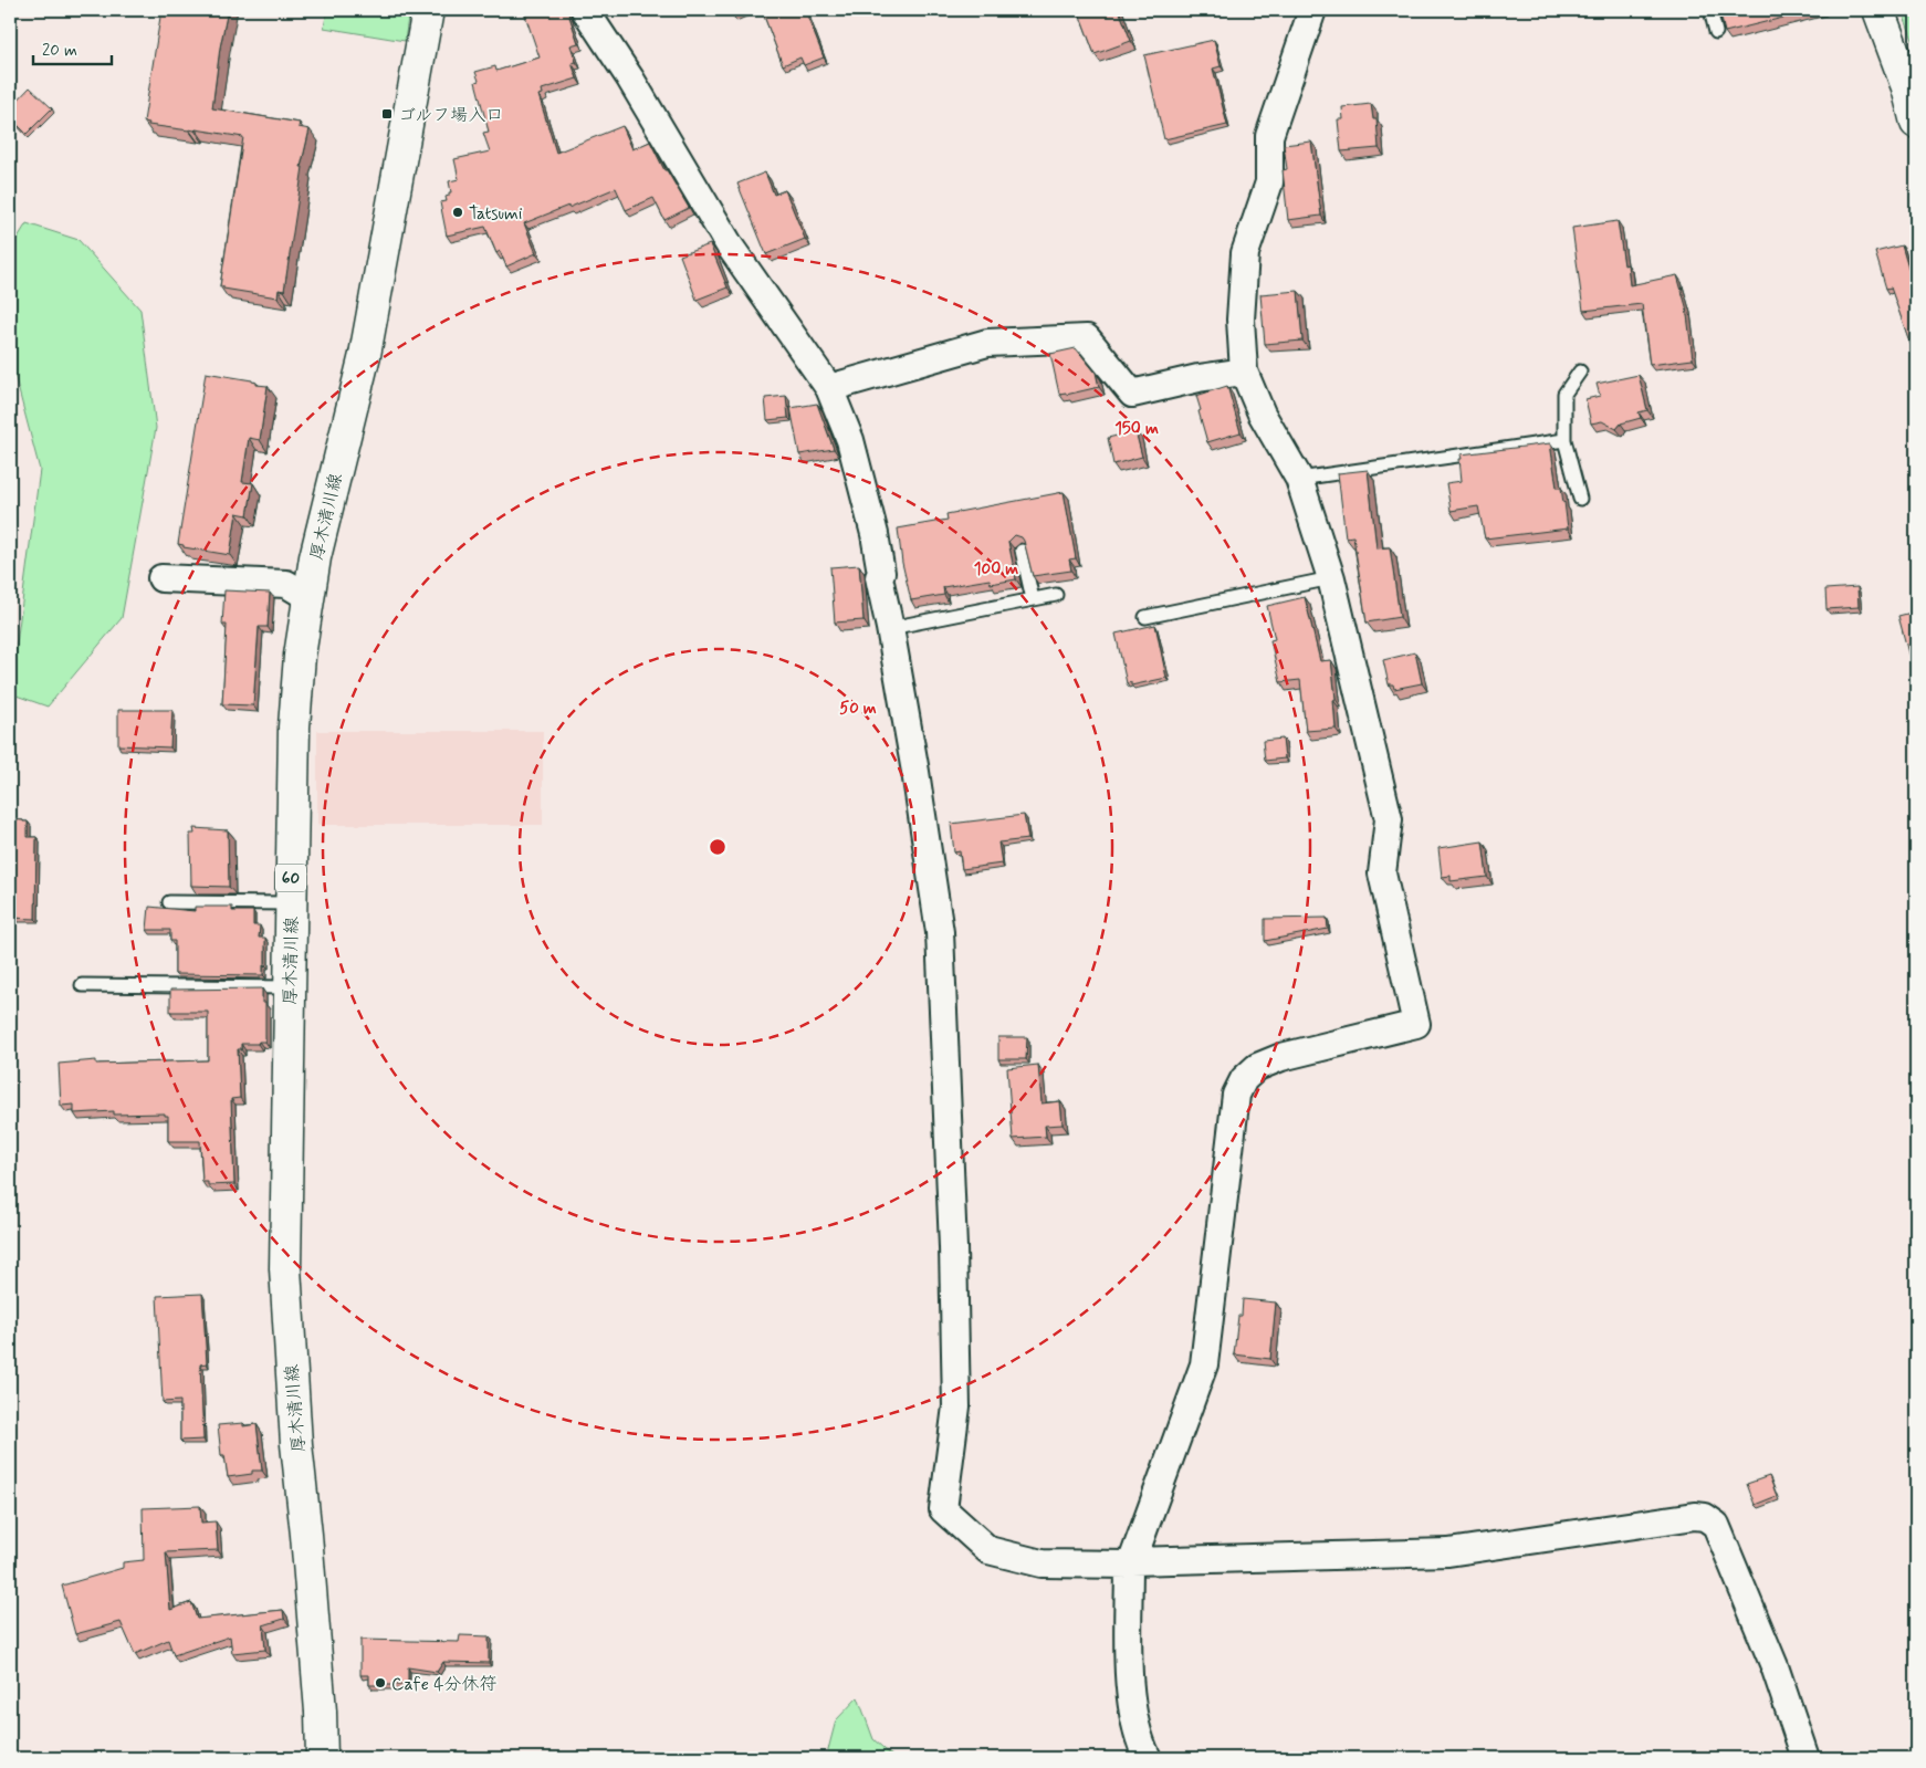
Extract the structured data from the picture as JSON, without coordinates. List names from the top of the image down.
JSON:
{
  "streets": {
    "main road": ["厚木清川線", "60"]
  },
  "places": {
    "transit": ["ゴルフ場入口"],
    "other": ["Tatsumi", "Cafe 4分休符"]
  },
  "scale_bar": "20 m",
  "rings": ["150 m", "100 m", "50 m"]
}
